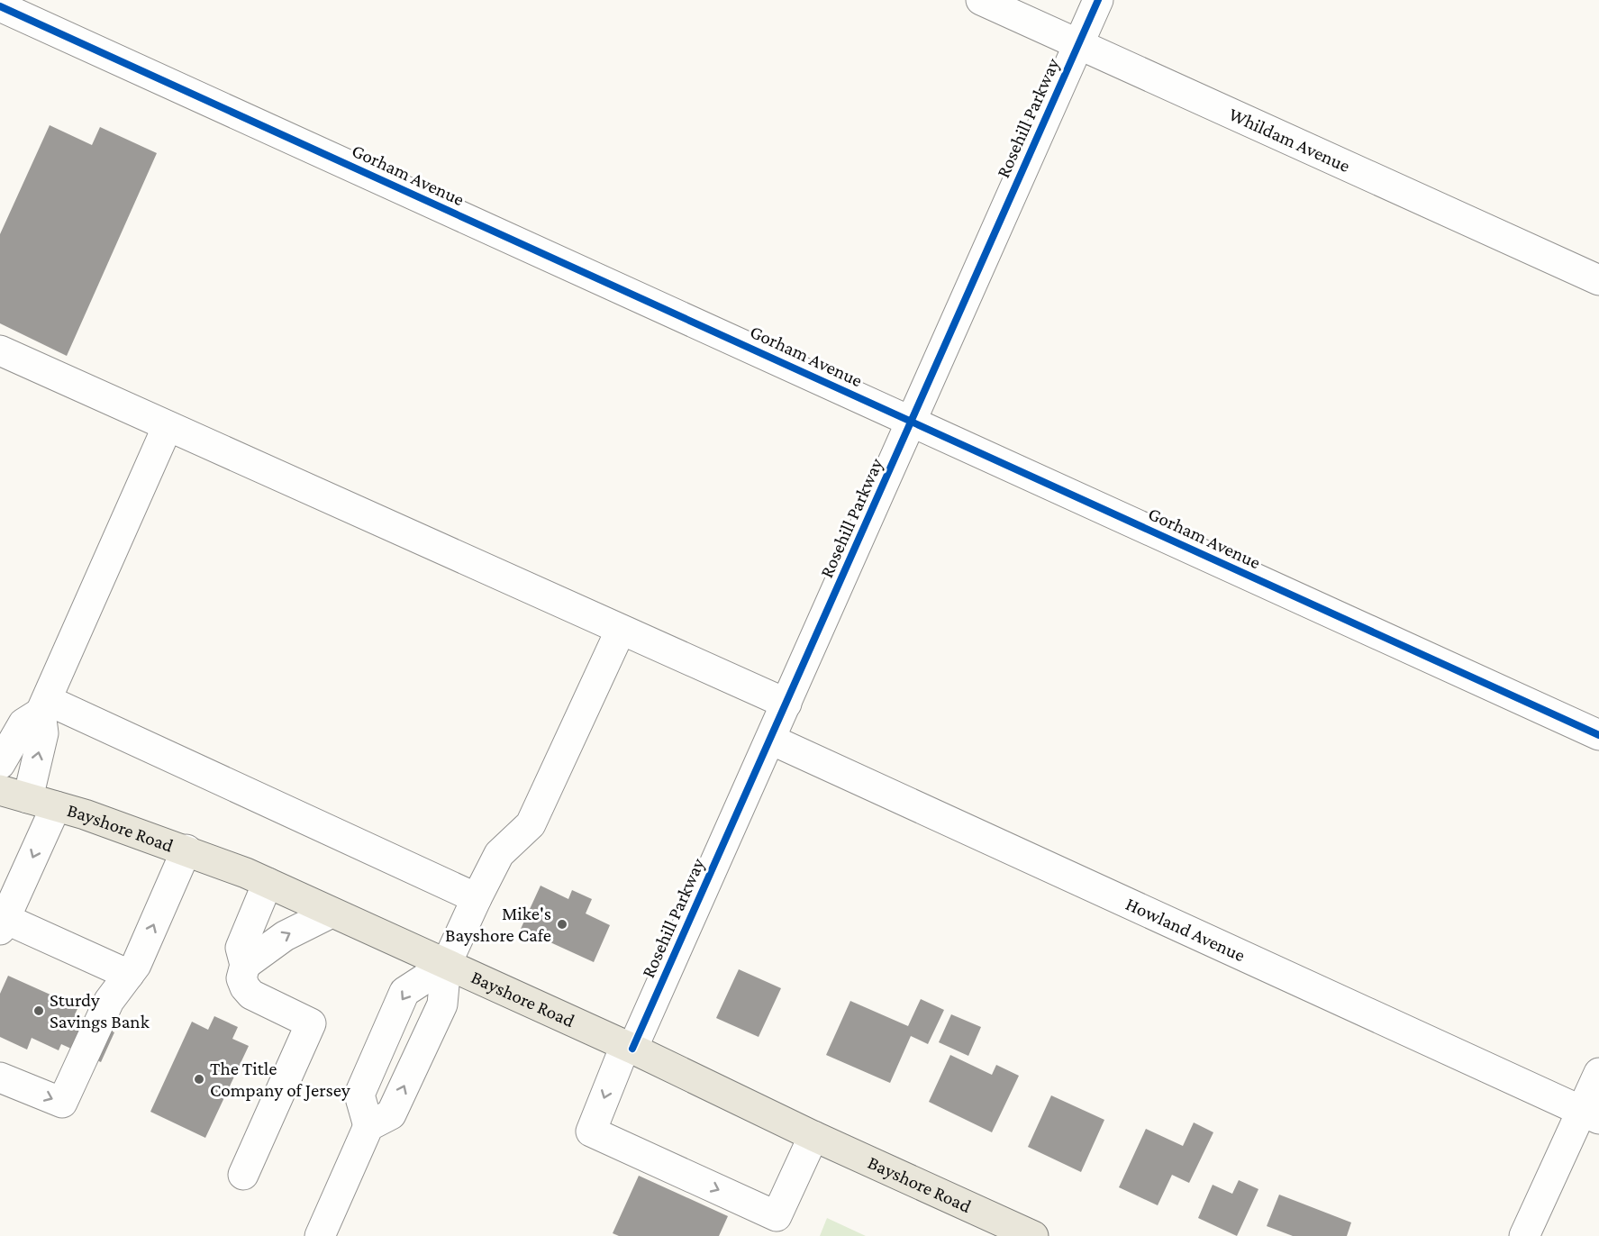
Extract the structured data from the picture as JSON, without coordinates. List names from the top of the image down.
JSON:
{
  "streets": {
    "main road": ["Bayshore Road"],
    "street": [
      "Rosehill Parkway",
      "Whildam Avenue",
      "Gorham Avenue",
      "Howland Avenue"
    ]
  },
  "crossings": [
    ["Rosehill Parkway", "Whildam Avenue"],
    ["Rosehill Parkway", "Gorham Avenue"],
    ["Rosehill Parkway", "Bayshore Road"],
    ["Rosehill Parkway", "Howland Avenue"]
  ],
  "places": ["Mike's Bayshore Cafe", "Sturdy Savings Bank", "The Title Company of Jersey"]
}
